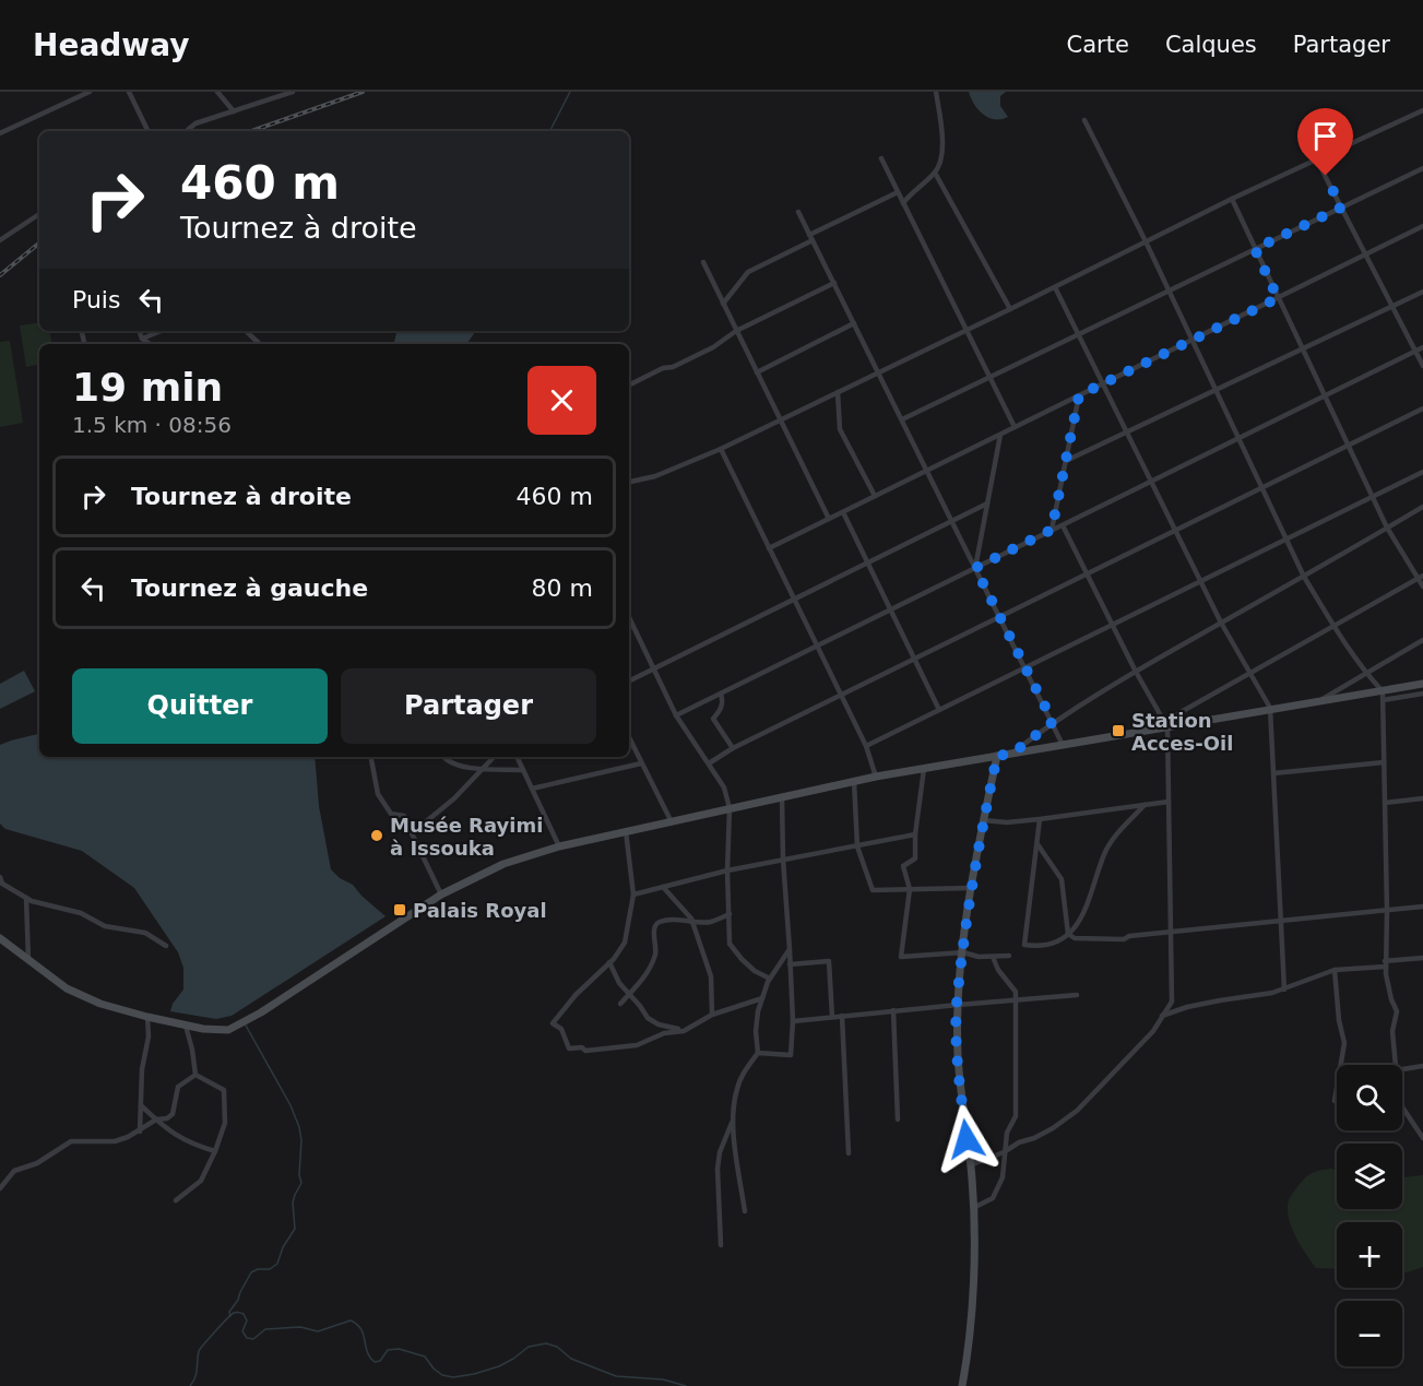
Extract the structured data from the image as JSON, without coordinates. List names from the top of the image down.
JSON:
{
  "places": {
    "transit": ["Station Acces-Oil", "Palais Royal"],
    "other": ["Musée Rayimi à Issouka"]
  },
  "page": {
    "header": "Headway",
    "nav": ["Carte", "Calques", "Partager"],
    "turn": ["460 m", "Tournez à droite"],
    "then": "Puis",
    "heading": ["19 min", "1.5 km · 08:56"],
    "list": [
      {
        "name": "Tournez à droite",
        "value": "460 m"
      },
      {
        "name": "Tournez à gauche",
        "value": "80 m"
      }
    ],
    "buttons": ["Quitter", "Partager"],
    "map_buttons": ["+", "−"]
  }
}
